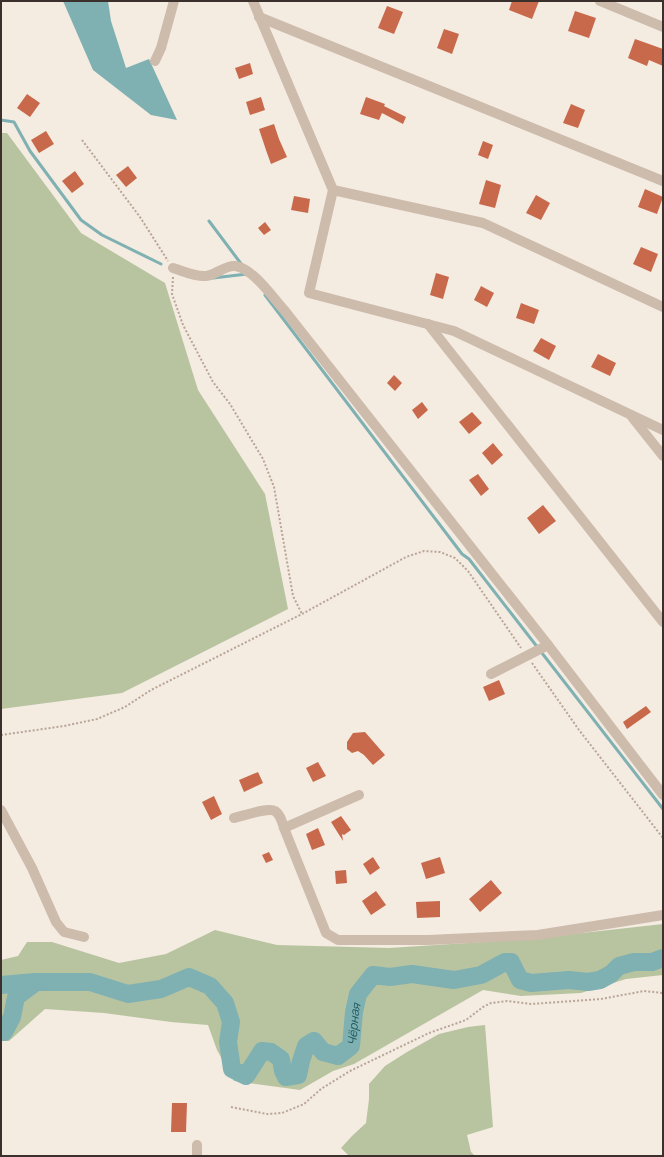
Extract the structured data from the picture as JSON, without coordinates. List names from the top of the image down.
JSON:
{
  "water": ["Чёрная"]
}
